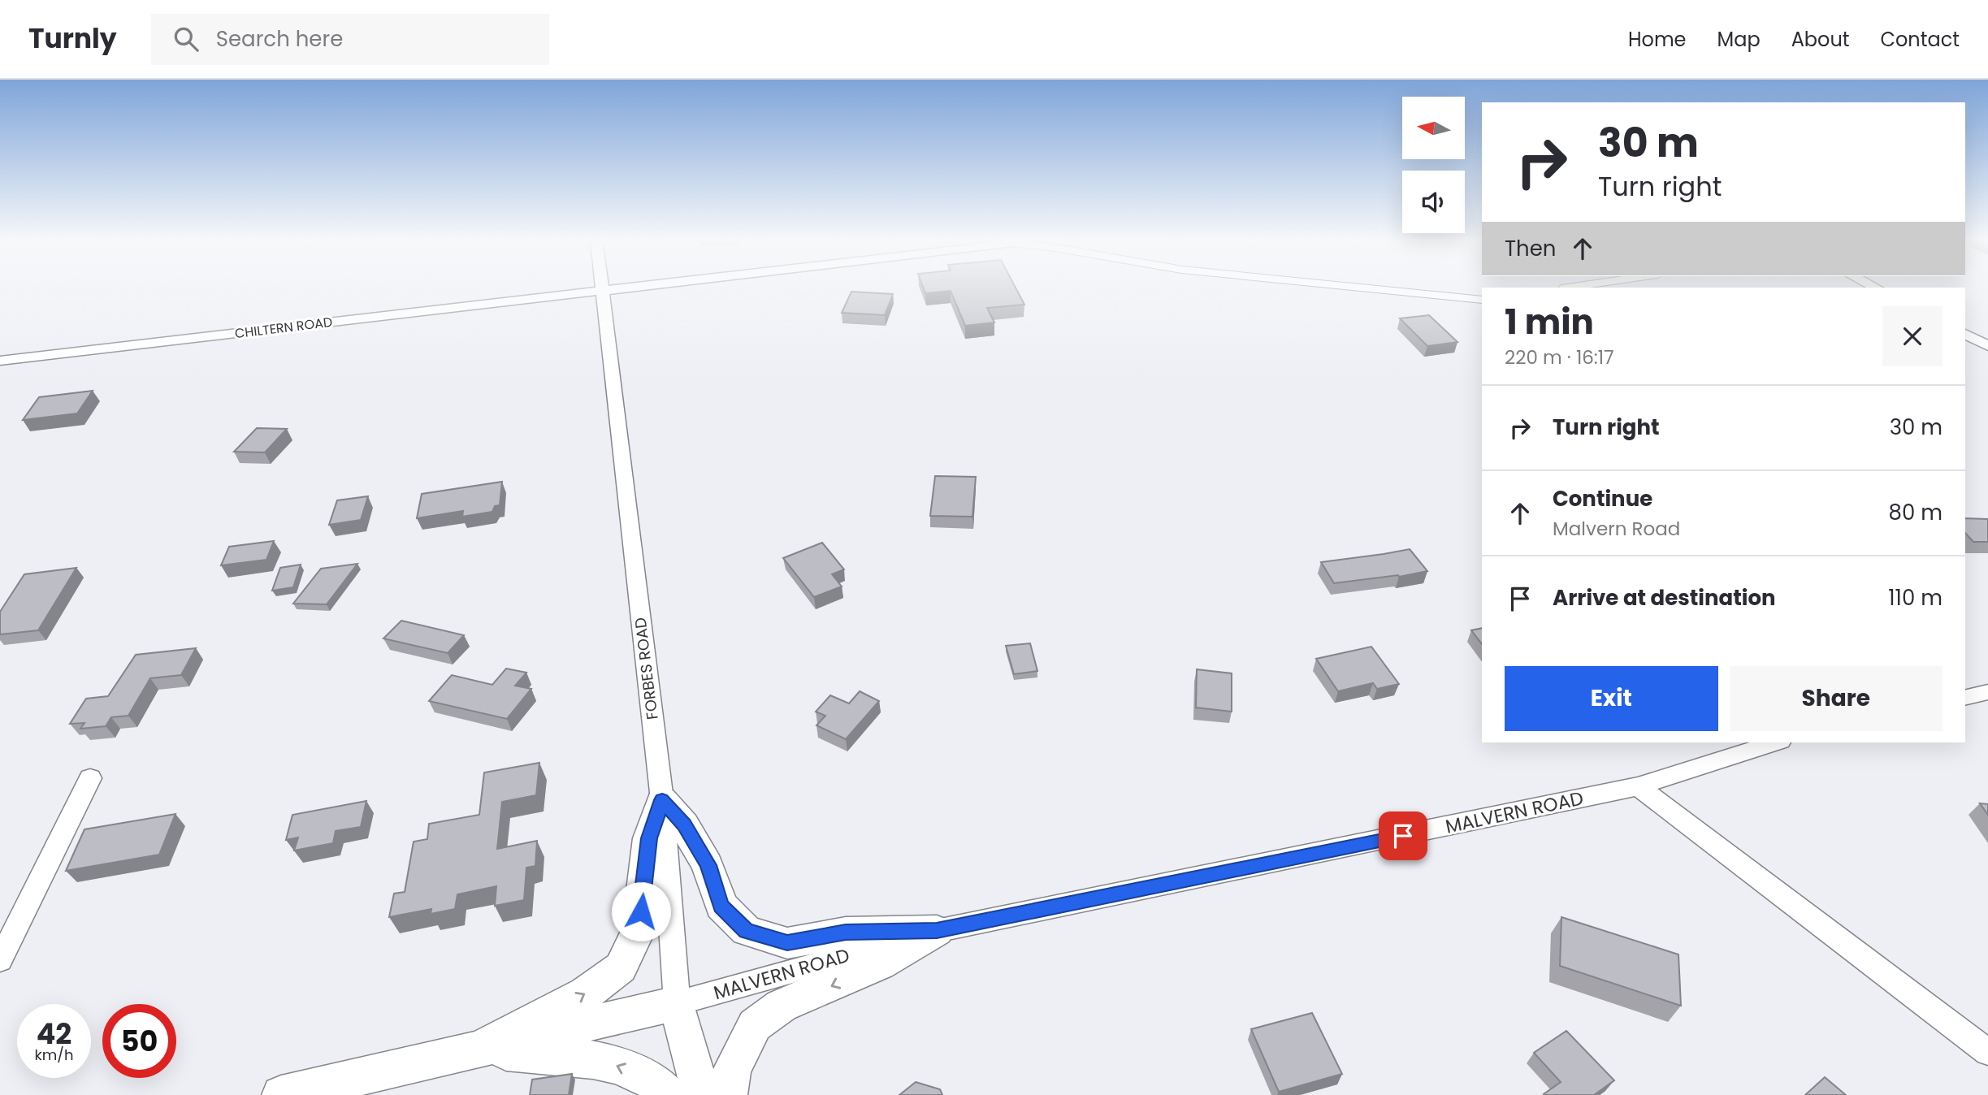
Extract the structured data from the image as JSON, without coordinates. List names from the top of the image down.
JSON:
{
  "streets": {
    "main road": ["FORBES ROAD", "MALVERN ROAD"],
    "street": ["CHILTERN ROAD"]
  },
  "crossings": [
    ["CHILTERN ROAD", "FORBES ROAD"],
    ["FORBES ROAD", "MALVERN ROAD"]
  ],
  "north": "left",
  "page": {
    "header": "Turnly",
    "search": "Search here",
    "nav": [
      "Home",
      "Map",
      "About",
      "Contact"
    ],
    "turn": ["30 m", "Turn right"],
    "then": "Then",
    "heading": ["1 min", "220 m · 16:17"],
    "list": [
      {
        "name": "Turn right",
        "value": "30 m"
      },
      {
        "name": "Continue",
        "note": "Malvern Road",
        "value": "80 m"
      },
      {
        "name": "Arrive at destination",
        "value": "110 m"
      }
    ],
    "buttons": ["Exit", "Share"],
    "speed": "42 km/h",
    "limit": "50"
  }
}
